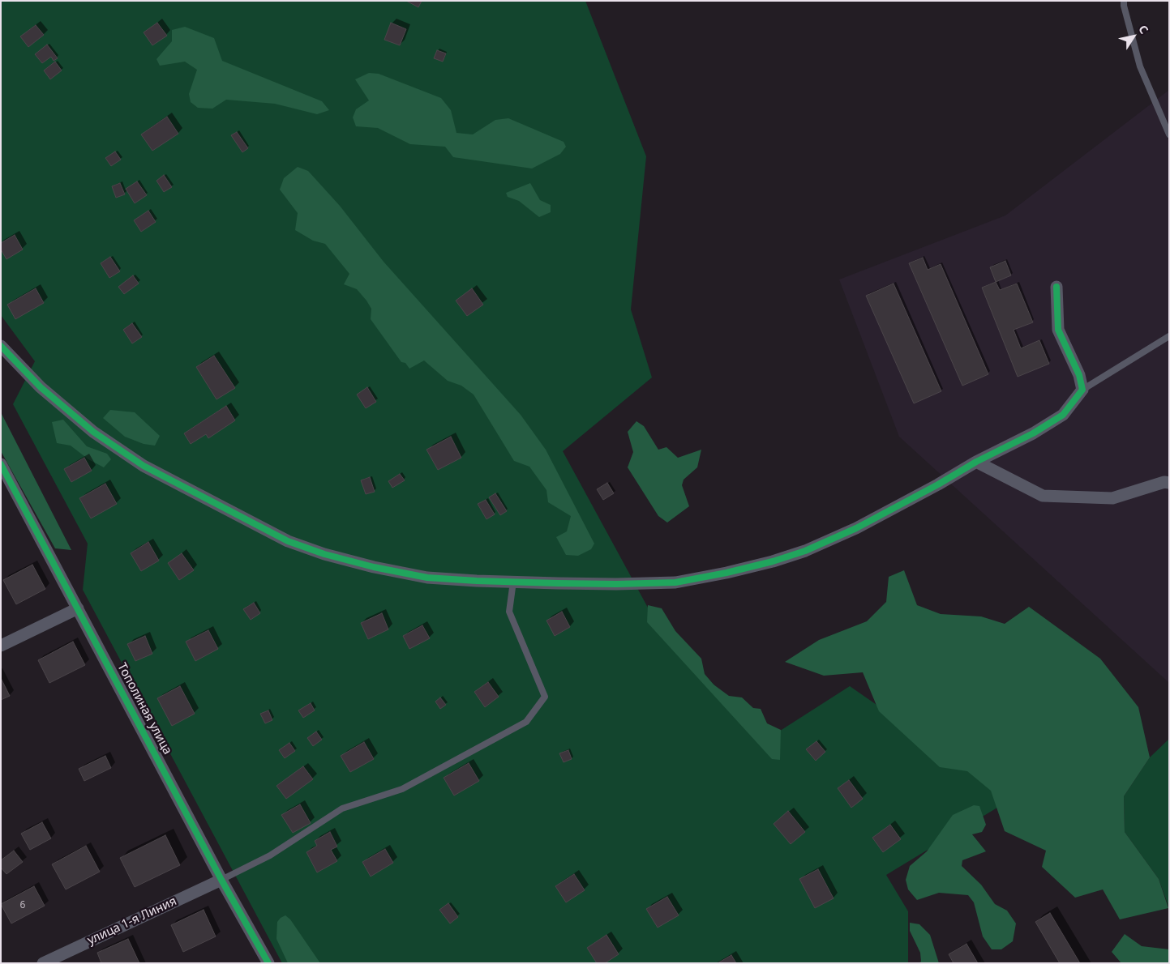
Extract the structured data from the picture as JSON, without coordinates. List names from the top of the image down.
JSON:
{
  "streets": {
    "street": ["Тополиная улица", "улица 1-я Линия"]
  },
  "crossings": [
    ["Тополиная улица", "улица 1-я Линия"]
  ],
  "house_numbers": ["6"],
  "north": "top right"
}
